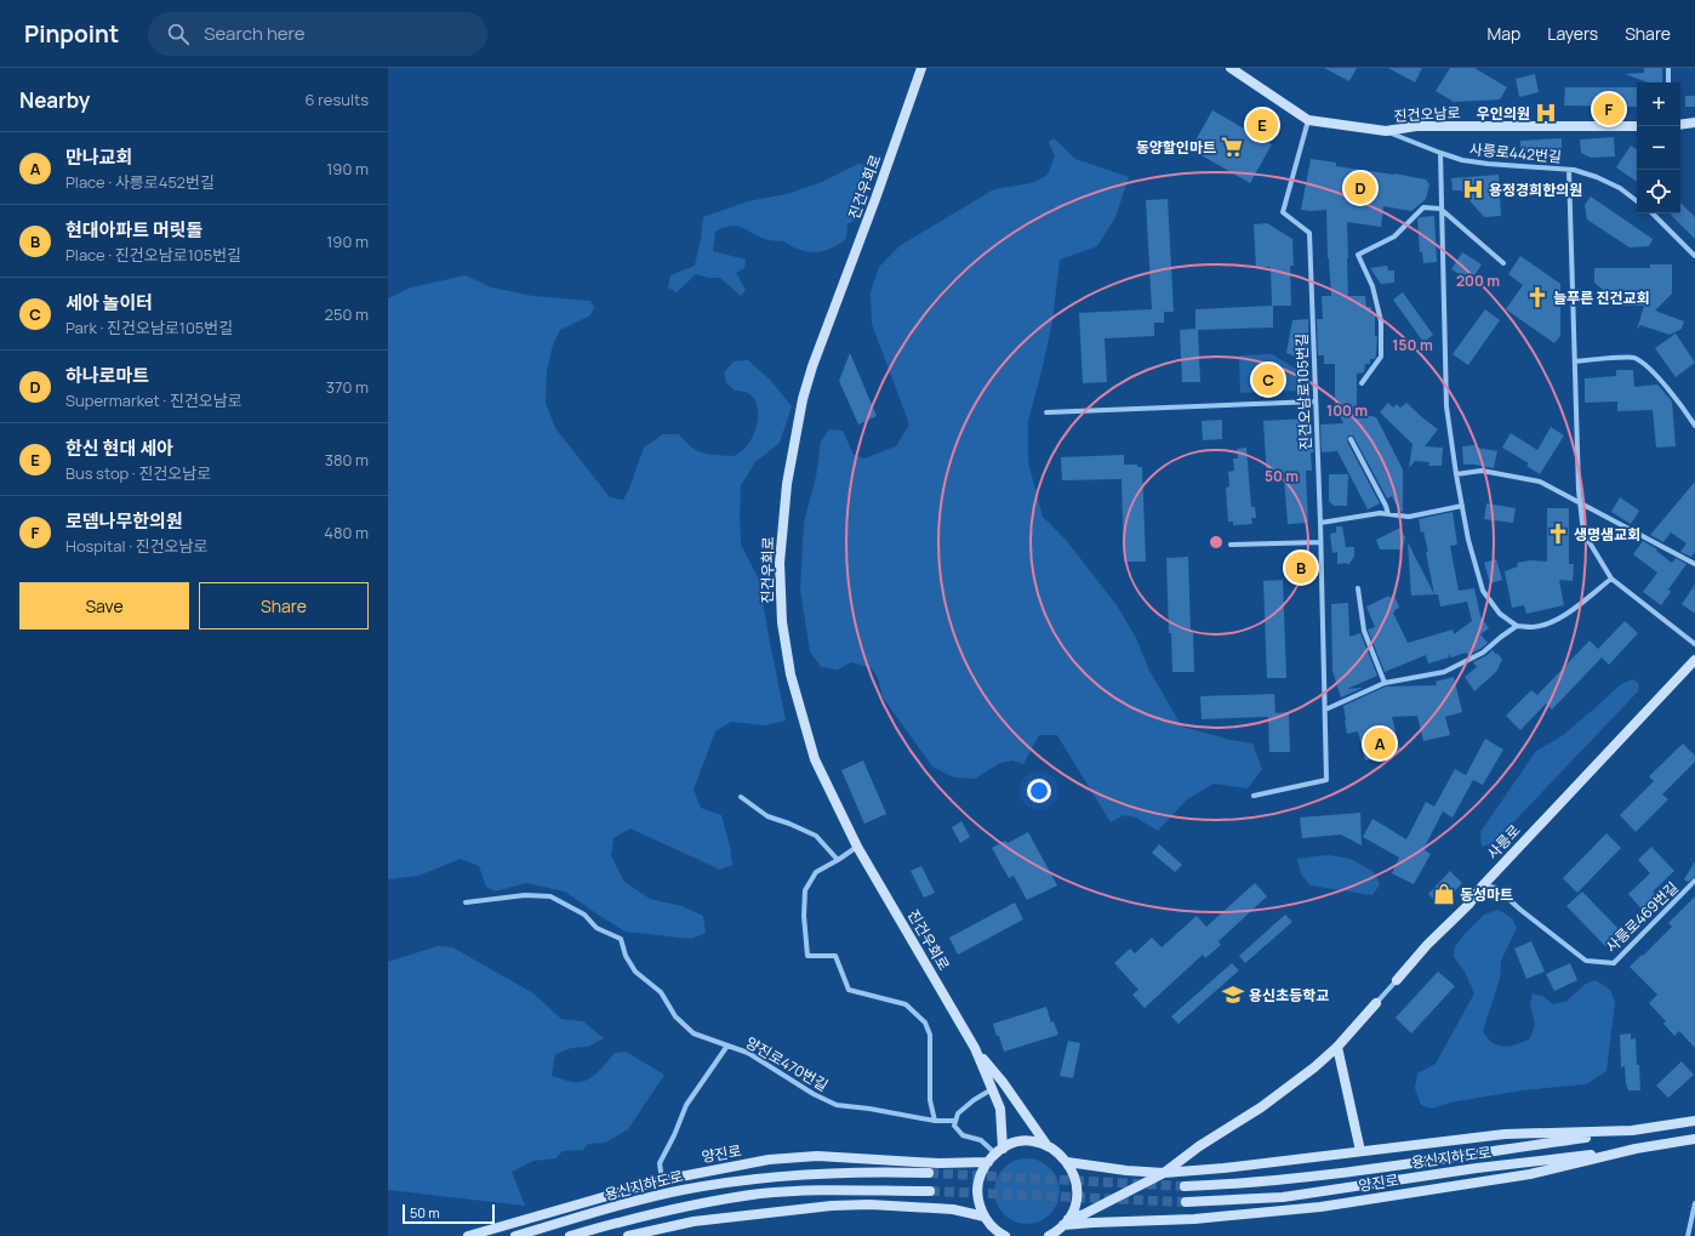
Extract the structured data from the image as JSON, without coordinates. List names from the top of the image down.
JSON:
{
  "streets": {
    "main road": [
      "진건오남로",
      "진건우회로",
      "사릉로",
      "양진로",
      "용신지하도로"
    ],
    "street": [
      "사릉로442번길",
      "진건오남로105번길",
      "사릉로469번길",
      "양진로470번길"
    ]
  },
  "crossings": [
    ["진건오남로", "사릉로442번길"],
    ["진건오남로", "진건오남로105번길"],
    ["사릉로", "사릉로469번길"],
    ["양진로", "용신지하도로"]
  ],
  "places": {
    "hospital": ["우인의원", "용정경희한의원"],
    "supermarket": ["동양할인마트"],
    "church": ["늘푸른 진건교회", "생명샘교회"],
    "shop": ["동성마트"],
    "school or university": ["용신초등학교"]
  },
  "scale_bar": "50 m",
  "page": {
    "header": "Pinpoint",
    "search": "Search here",
    "nav": ["Map", "Layers", "Share"],
    "heading": ["Nearby", "6 results"],
    "map_buttons": ["+", "−"],
    "pins": [
      "F",
      "E",
      "D",
      "C",
      "B",
      "A"
    ],
    "list": [
      {
        "mark": "A",
        "name": "만나교회",
        "note": "Place · 사릉로452번길",
        "value": "190 m"
      },
      {
        "mark": "B",
        "name": "현대아파트 머릿돌",
        "note": "Place · 진건오남로105번길",
        "value": "190 m"
      },
      {
        "mark": "C",
        "name": "세아 놀이터",
        "note": "Park · 진건오남로105번길",
        "value": "250 m"
      },
      {
        "mark": "D",
        "name": "하나로마트",
        "note": "Supermarket · 진건오남로",
        "value": "370 m"
      },
      {
        "mark": "E",
        "name": "한신 현대 세아",
        "note": "Bus stop · 진건오남로",
        "value": "380 m"
      },
      {
        "mark": "F",
        "name": "로뎀나무한의원",
        "note": "Hospital · 진건오남로",
        "value": "480 m"
      }
    ],
    "buttons": ["Save", "Share"],
    "scale": "50 m"
  },
  "rings": [
    "200 m",
    "150 m",
    "100 m",
    "50 m"
  ]
}
